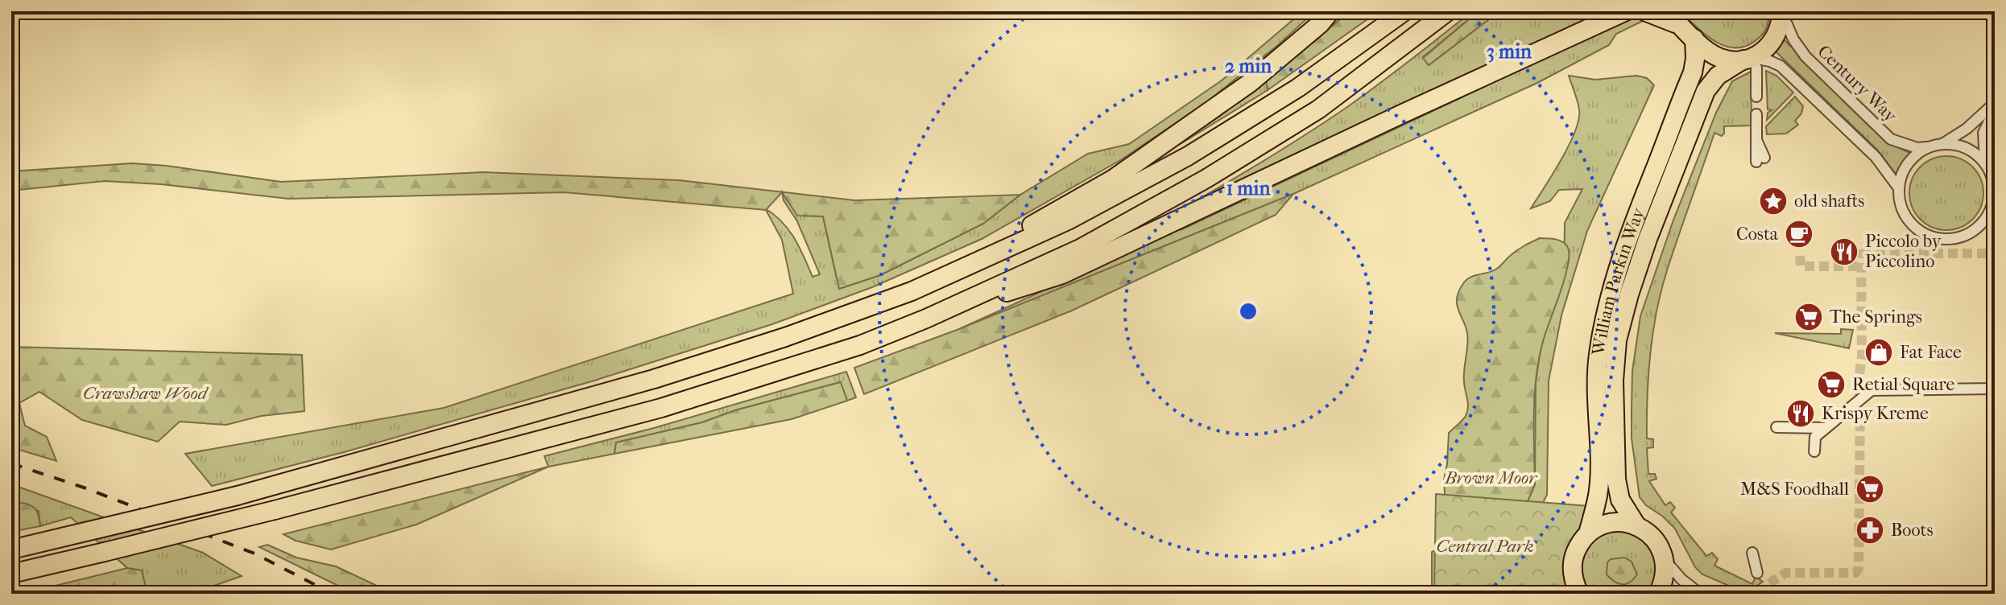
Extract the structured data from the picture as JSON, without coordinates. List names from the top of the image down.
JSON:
{
  "streets": {
    "highway": ["William Parkin Way"],
    "street": ["Century Way"]
  },
  "crossings": [
    ["Century Way", "William Parkin Way"]
  ],
  "parks": ["Crawshaw Wood", "Brown Moor", "Central Park"],
  "places": {
    "place": ["old shafts"],
    "cafe": ["Costa"],
    "restaurant": ["Piccolo by Piccolino", "Krispy Kreme"],
    "supermarket": ["The Springs", "Retial Square", "M&S Foodhall"],
    "shop": ["Fat Face"],
    "pharmacy": ["Boots"]
  },
  "rings": ["3 min", "2 min", "1 min"]
}
